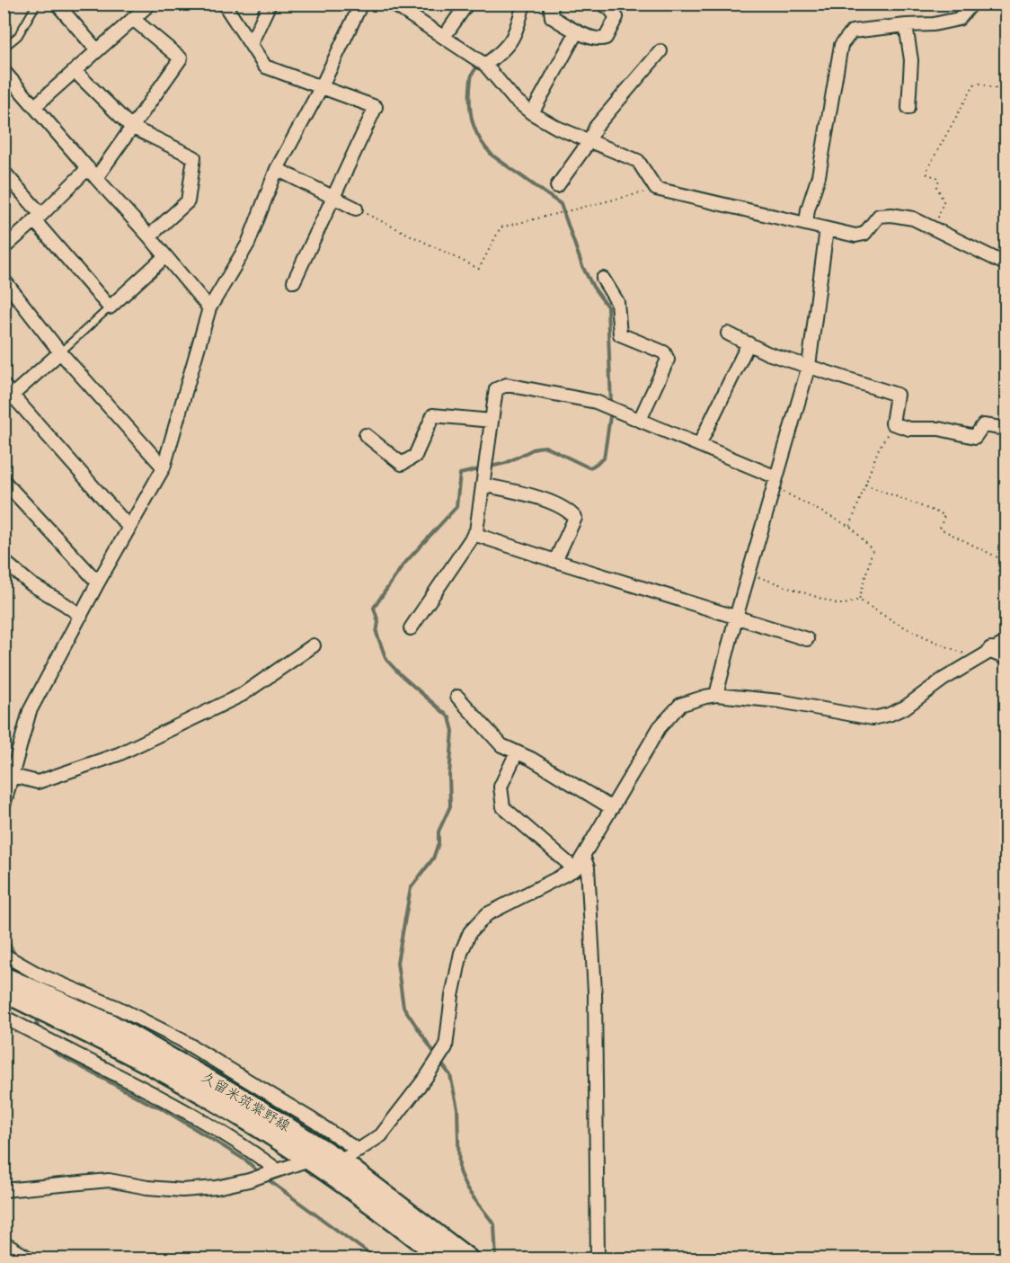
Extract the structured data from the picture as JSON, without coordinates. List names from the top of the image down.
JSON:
{
  "streets": {
    "main road": ["久留米筑紫野線"]
  }
}
